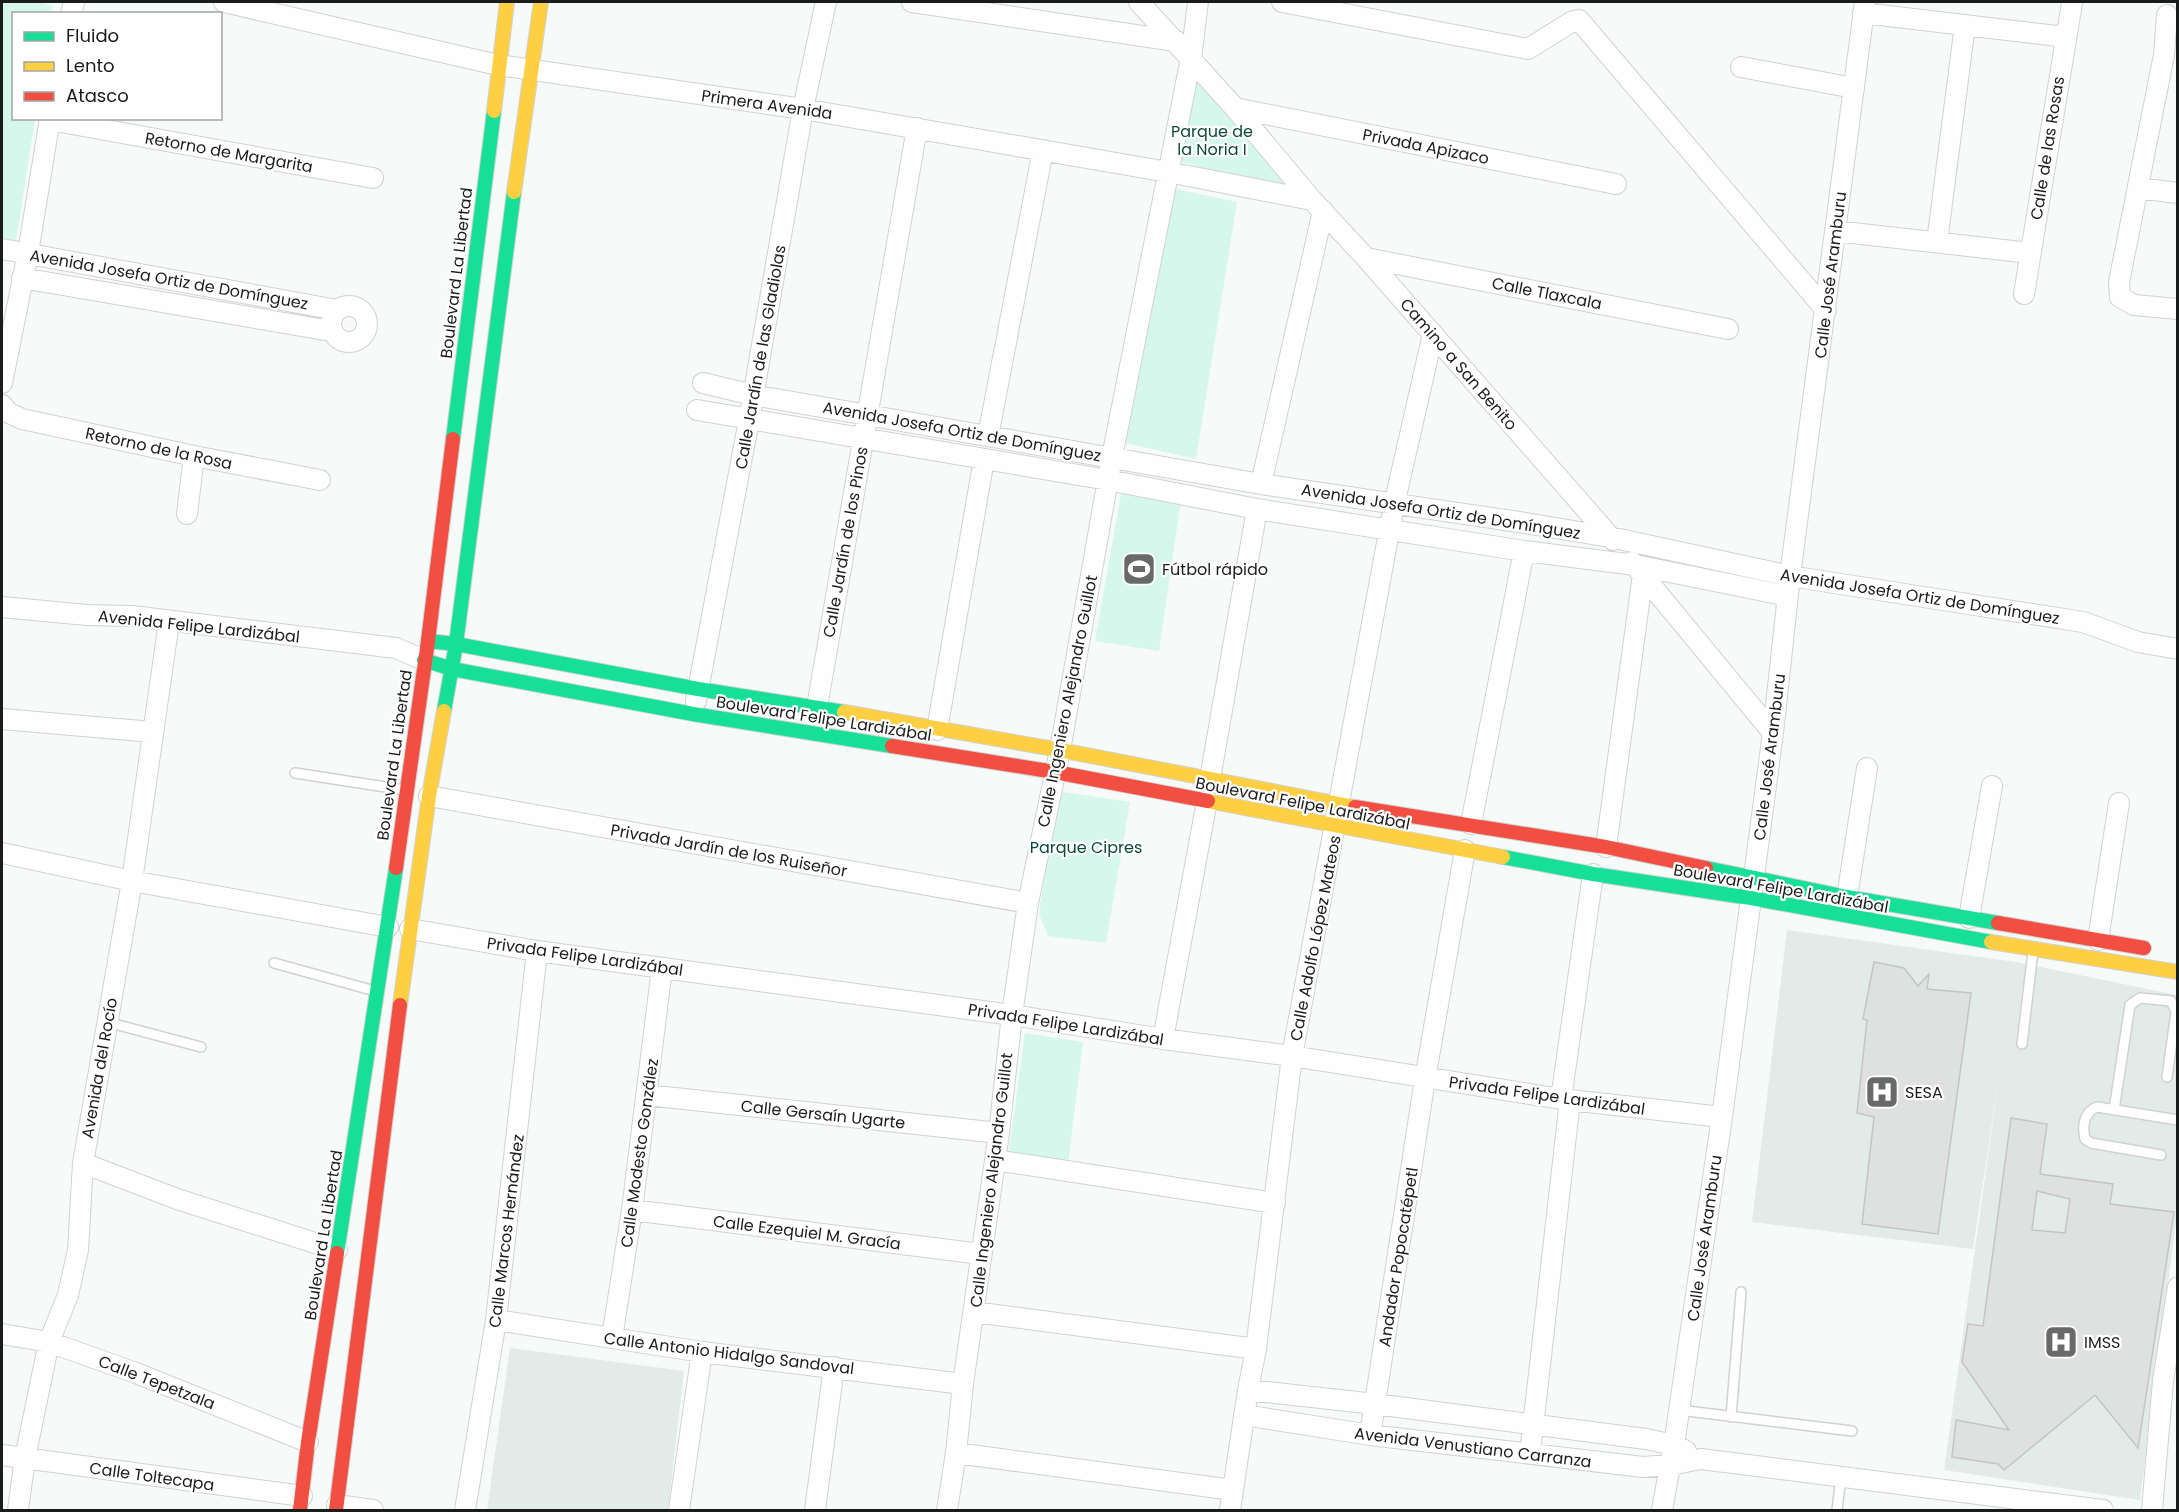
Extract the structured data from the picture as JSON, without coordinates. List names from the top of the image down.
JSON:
{
  "streets": {
    "main road": ["Boulevard La Libertad", "Boulevard Felipe Lardizábal"],
    "street": [
      "Primera Avenida",
      "Privada Apizaco",
      "Calle de las Rosas",
      "Retorno de Margarita",
      "Calle José Aramburu",
      "Avenida Josefa Ortiz de Domínguez",
      "Calle Tlaxcala",
      "Calle Jardín de las Gladiolas",
      "Camino a San Benito",
      "Retorno de la Rosa",
      "Calle Jardín de los Pinos",
      "Avenida Felipe Lardizábal",
      "Calle Ingeniero Alejandro Guillot",
      "Privada Jardín de los Ruiseñor",
      "Calle Adolfo López Mateos",
      "Privada Felipe Lardizábal",
      "Avenida del Rocío",
      "Calle Gersaín Ugarte",
      "Calle Modesto González",
      "Calle Marcos Hernández",
      "Calle Ezequiel M. Gracía",
      "Andador Popocatépetl",
      "Calle Antonio Hidalgo Sandoval",
      "Calle Tepetzala",
      "Avenida Venustiano Carranza",
      "Calle Toltecapa"
    ]
  },
  "crossings": [
    ["Primera Avenida", "Boulevard La Libertad"],
    ["Primera Avenida", "Calle Jardín de las Gladiolas"],
    ["Primera Avenida", "Camino a San Benito"],
    ["Primera Avenida", "Calle Jardín de los Pinos"],
    ["Primera Avenida", "Calle Ingeniero Alejandro Guillot"],
    ["Privada Apizaco", "Camino a San Benito"],
    ["Boulevard La Libertad", "Avenida Felipe Lardizábal"],
    ["Boulevard La Libertad", "Boulevard Felipe Lardizábal"],
    ["Boulevard La Libertad", "Calle Tepetzala"],
    ["Boulevard La Libertad", "Calle Toltecapa"],
    ["Calle José Aramburu", "Avenida Josefa Ortiz de Domínguez"],
    ["Calle José Aramburu", "Camino a San Benito"],
    ["Calle José Aramburu", "Boulevard Felipe Lardizábal"],
    ["Calle José Aramburu", "Privada Felipe Lardizábal"],
    ["Calle José Aramburu", "Avenida Venustiano Carranza"],
    ["Avenida Josefa Ortiz de Domínguez", "Calle Jardín de las Gladiolas"],
    ["Avenida Josefa Ortiz de Domínguez", "Camino a San Benito"],
    ["Avenida Josefa Ortiz de Domínguez", "Calle Jardín de los Pinos"],
    ["Avenida Josefa Ortiz de Domínguez", "Calle Ingeniero Alejandro Guillot"],
    ["Avenida Josefa Ortiz de Domínguez", "Calle Adolfo López Mateos"],
    ["Calle Tlaxcala", "Camino a San Benito"],
    ["Calle Jardín de las Gladiolas", "Boulevard Felipe Lardizábal"],
    ["Camino a San Benito", "Calle Ingeniero Alejandro Guillot"],
    ["Camino a San Benito", "Calle Adolfo López Mateos"],
    ["Calle Jardín de los Pinos", "Boulevard Felipe Lardizábal"],
    ["Avenida Felipe Lardizábal", "Boulevard Felipe Lardizábal"],
    ["Avenida Felipe Lardizábal", "Avenida del Rocío"],
    ["Calle Ingeniero Alejandro Guillot", "Boulevard Felipe Lardizábal"],
    ["Calle Ingeniero Alejandro Guillot", "Privada Jardín de los Ruiseñor"],
    ["Calle Ingeniero Alejandro Guillot", "Privada Felipe Lardizábal"],
    ["Calle Ingeniero Alejandro Guillot", "Calle Gersaín Ugarte"],
    ["Calle Ingeniero Alejandro Guillot", "Calle Ezequiel M. Gracía"],
    ["Calle Ingeniero Alejandro Guillot", "Calle Antonio Hidalgo Sandoval"],
    ["Boulevard Felipe Lardizábal", "Calle Adolfo López Mateos"],
    ["Boulevard Felipe Lardizábal", "Andador Popocatépetl"],
    ["Calle Adolfo López Mateos", "Privada Felipe Lardizábal"],
    ["Calle Adolfo López Mateos", "Avenida Venustiano Carranza"],
    ["Privada Felipe Lardizábal", "Calle Modesto González"],
    ["Privada Felipe Lardizábal", "Calle Marcos Hernández"],
    ["Privada Felipe Lardizábal", "Andador Popocatépetl"],
    ["Avenida del Rocío", "Calle Tepetzala"],
    ["Avenida del Rocío", "Calle Toltecapa"],
    ["Calle Gersaín Ugarte", "Calle Modesto González"],
    ["Calle Modesto González", "Calle Ezequiel M. Gracía"],
    ["Calle Modesto González", "Calle Antonio Hidalgo Sandoval"],
    ["Calle Marcos Hernández", "Calle Antonio Hidalgo Sandoval"],
    ["Andador Popocatépetl", "Avenida Venustiano Carranza"]
  ],
  "parks": ["Parque de la Noria I", "Parque Cipres"],
  "places": {
    "sports": ["Fútbol rápido"],
    "hospital": ["SESA", "IMSS"]
  },
  "legend": ["Fluido", "Lento", "Atasco"]
}
